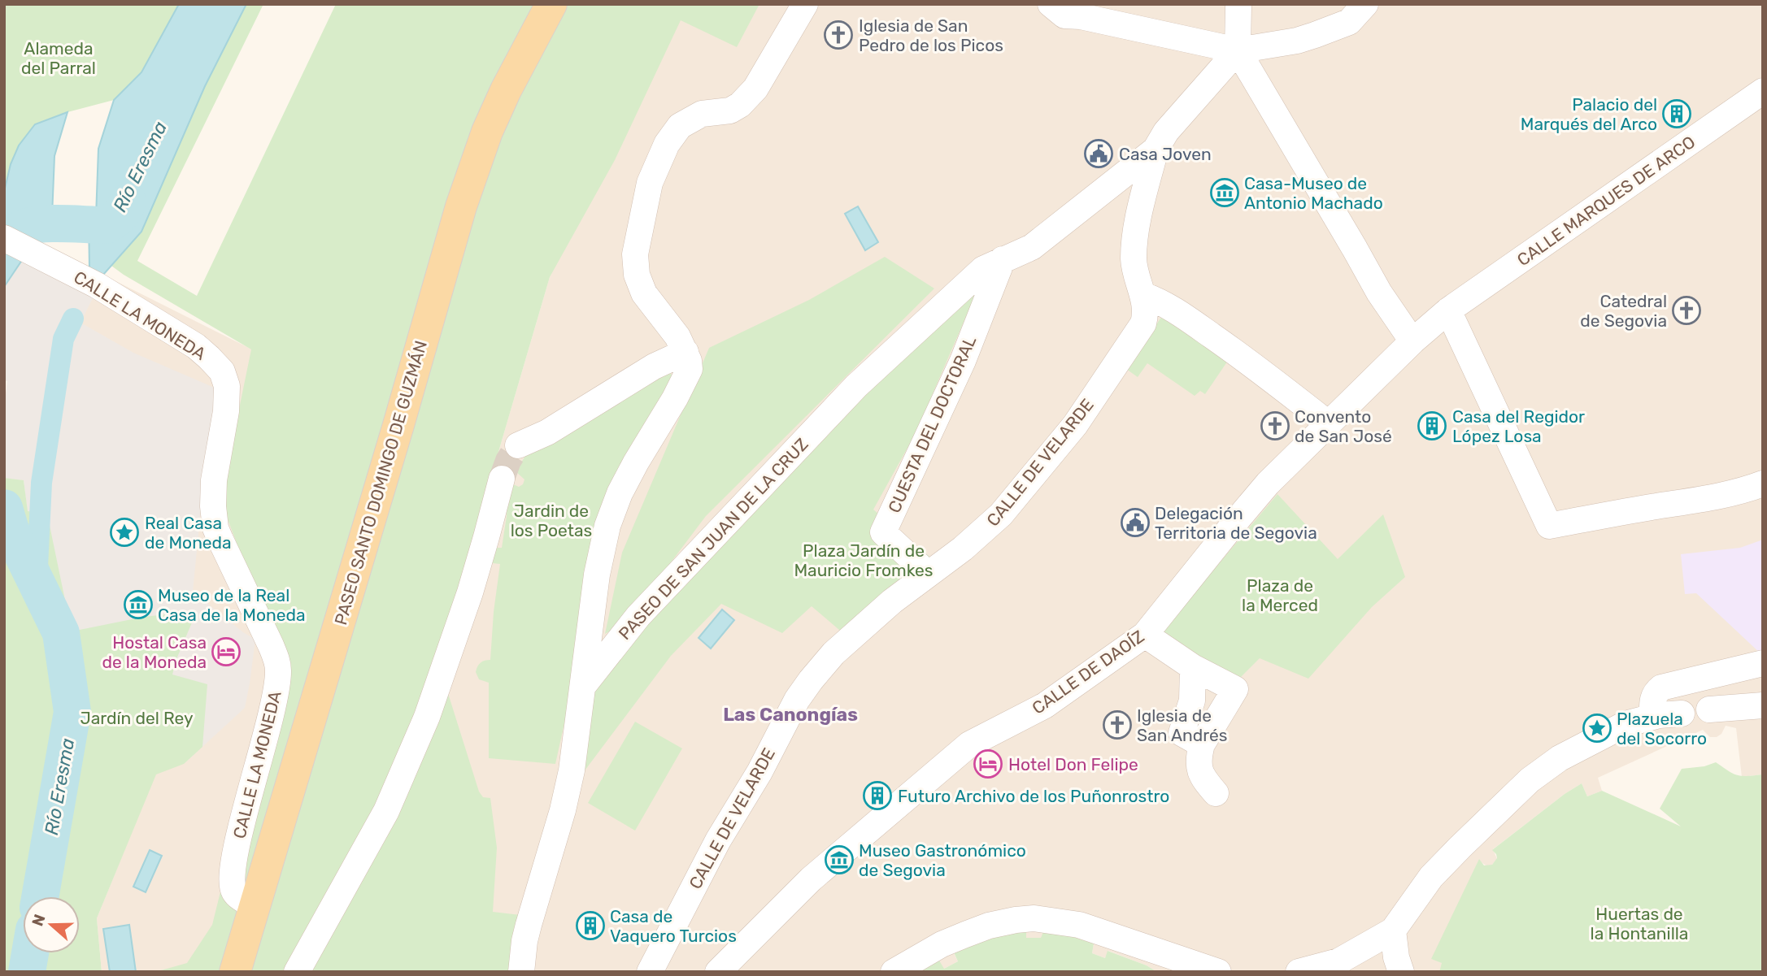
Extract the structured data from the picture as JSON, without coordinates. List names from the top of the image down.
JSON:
{
  "streets": {
    "main road": ["PASEO SANTO DOMINGO DE GUZMÁN"],
    "street": [
      "CALLE MARQUES DE ARCO",
      "CALLE LA MONEDA",
      "CUESTA DEL DOCTORAL",
      "CALLE DE VELARDE",
      "PASEO DE SAN JUAN DE LA CRUZ",
      "CALLE DE DAOÍZ"
    ]
  },
  "crossings": [
    ["CALLE MARQUES DE ARCO", "CALLE DE DAOÍZ"],
    ["CALLE LA MONEDA", "PASEO SANTO DOMINGO DE GUZMÁN"],
    ["CUESTA DEL DOCTORAL", "CALLE DE VELARDE"],
    ["CUESTA DEL DOCTORAL", "PASEO DE SAN JUAN DE LA CRUZ"]
  ],
  "districts": ["Las Canongías"],
  "water": ["Río Eresma"],
  "parks": [
    "Alameda del Parral",
    "Jardin de los Poetas",
    "Plaza Jardín de Mauricio Fromkes",
    "Plaza de la Merced",
    "Jardín del Rey",
    "Huertas de la Hontanilla"
  ],
  "places": {
    "church": [
      "Iglesia de San Pedro de los Picos",
      "Catedral de Segovia",
      "Convento de San José",
      "Iglesia de San Andrés"
    ],
    "building": [
      "Palacio del Marqués del Arco",
      "Casa del Regidor López Losa",
      "Futuro Archivo de los Puñonrostro",
      "Casa de Vaquero Turcios"
    ],
    "public building": ["Casa Joven", "Delegación Territoria de Segovia"],
    "museum": ["Casa-Museo de Antonio Machado", "Museo de la Real Casa de la Moneda", "Museo Gastronómico de Segovia"],
    "place": ["Real Casa de Moneda", "Plazuela del Socorro"],
    "hotel": ["Hostal Casa de la Moneda", "Hotel Don Felipe"]
  },
  "north": "left"
}
